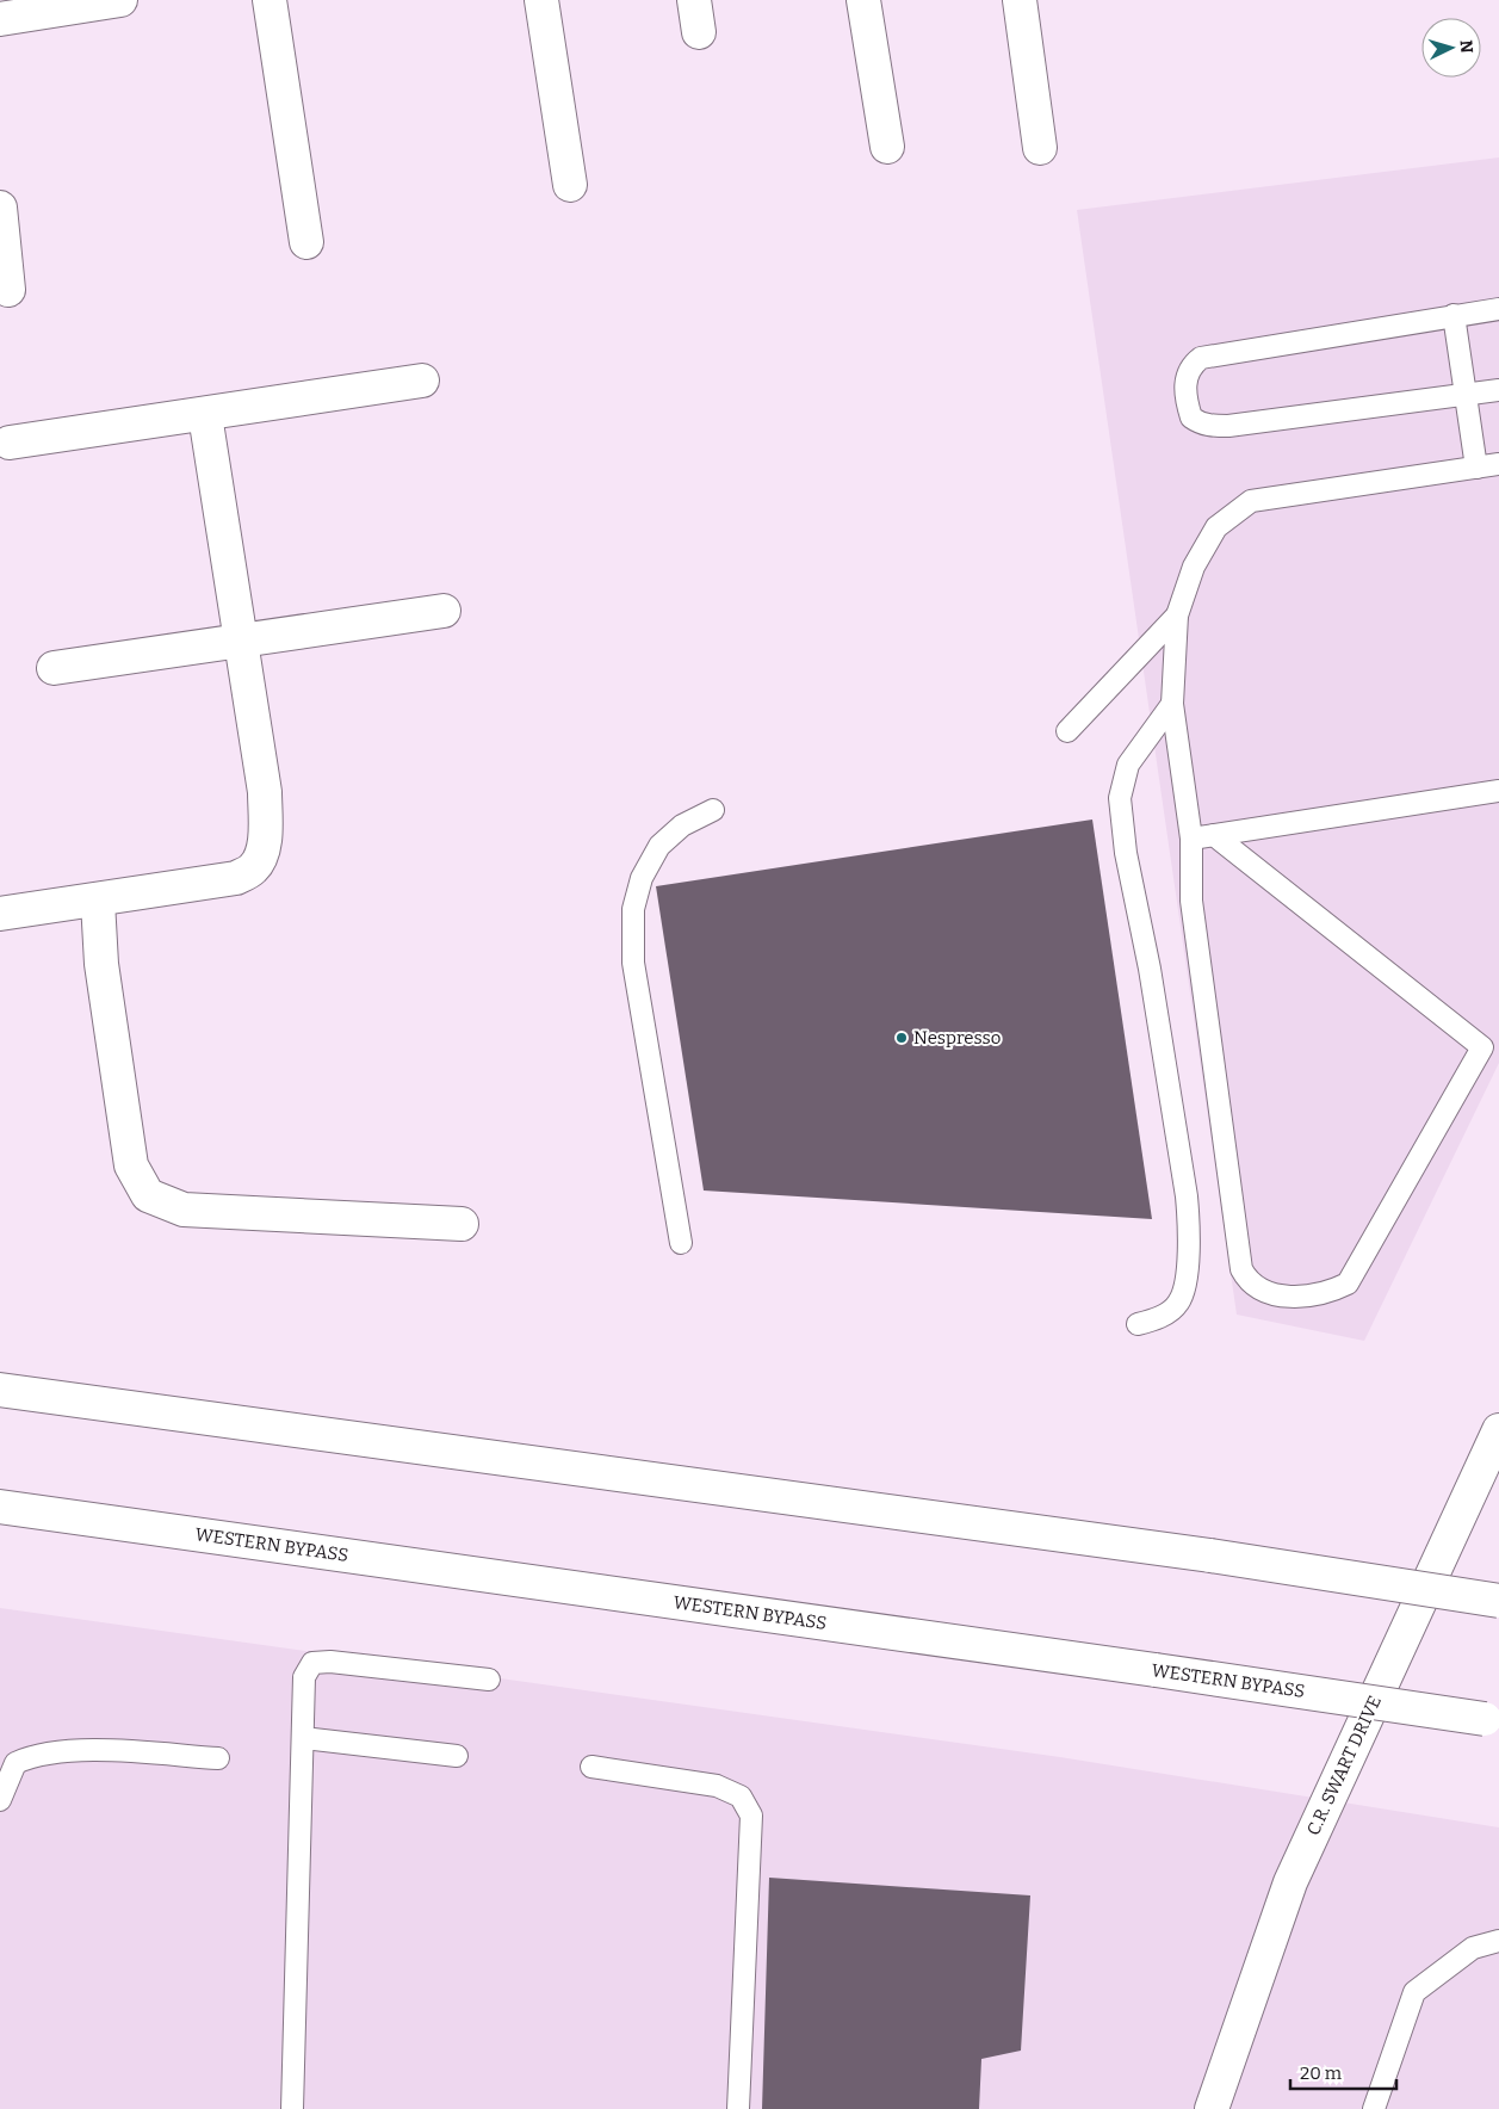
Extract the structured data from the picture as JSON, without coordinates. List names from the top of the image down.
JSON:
{
  "streets": {
    "main road": ["WESTERN BYPASS", "C.R. SWART DRIVE"]
  },
  "places": ["Nespresso"],
  "scale_bar": "20 m",
  "north": "right"
}
